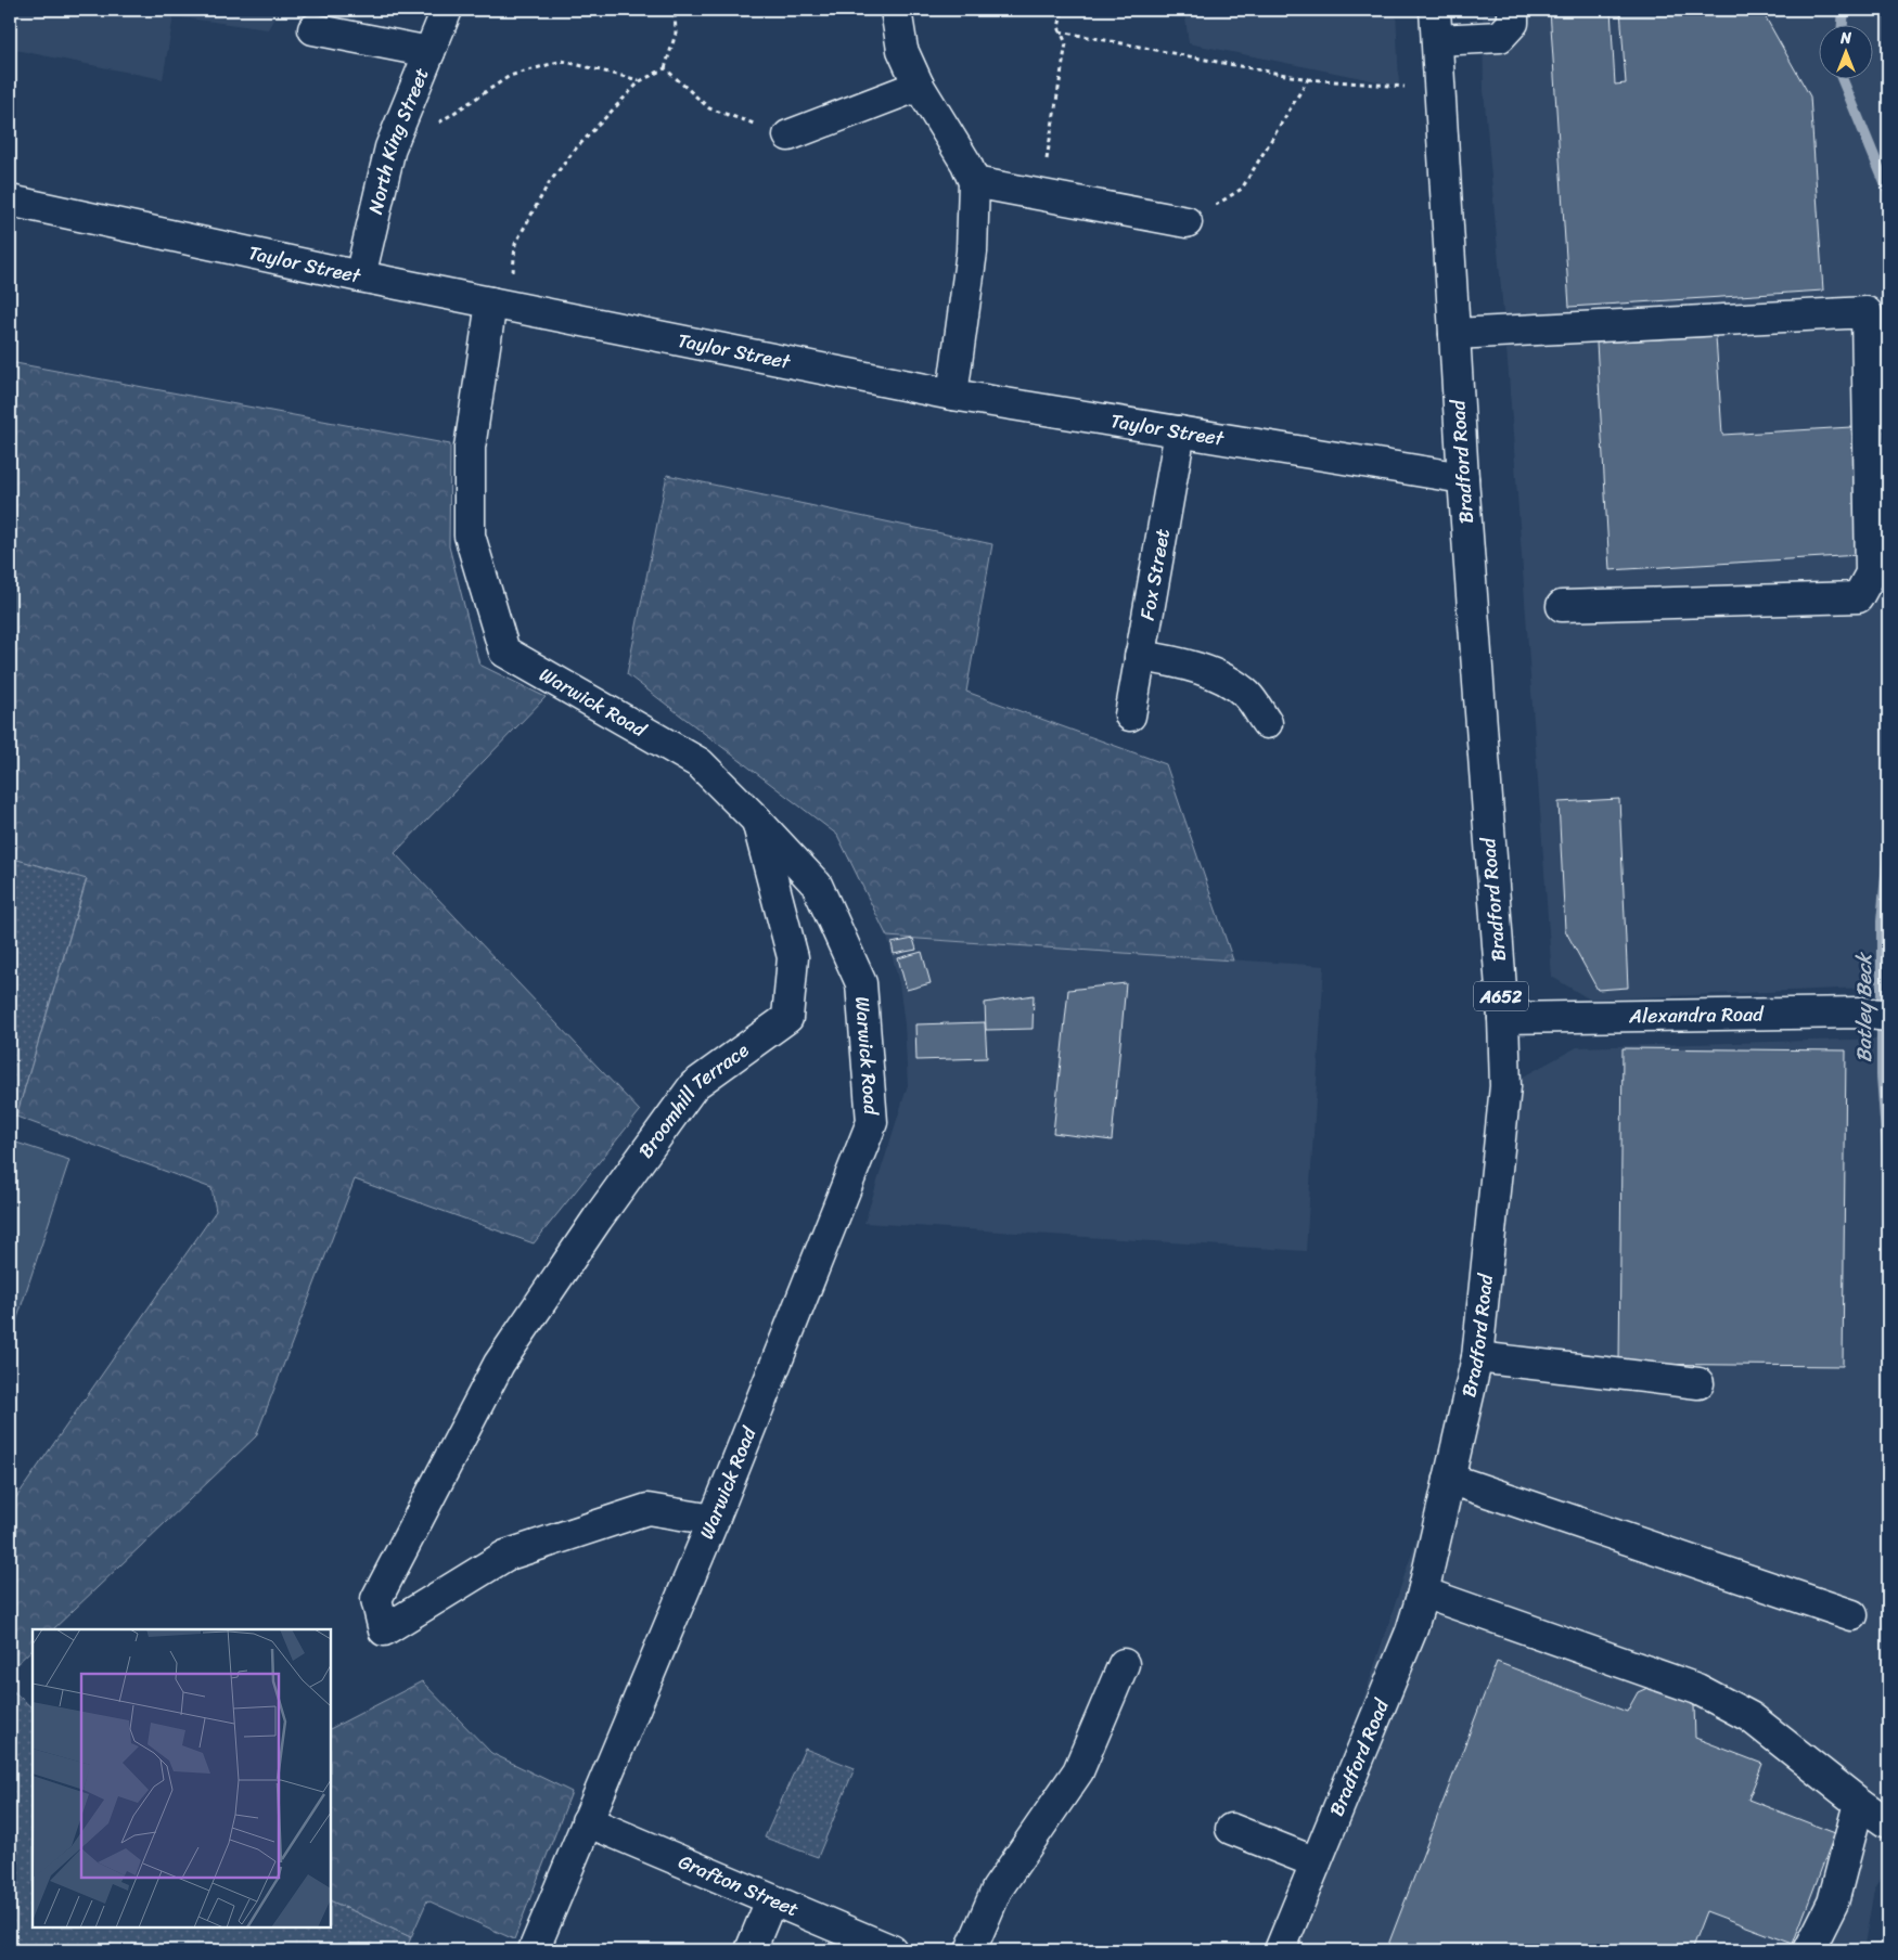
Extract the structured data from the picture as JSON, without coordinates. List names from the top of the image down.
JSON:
{
  "streets": {
    "street": [
      "North King Street",
      "Taylor Street",
      "Bradford Road",
      "Fox Street",
      "Warwick Road",
      "A652",
      "Alexandra Road",
      "Broomhill Terrace",
      "Grafton Street"
    ]
  },
  "crossings": [
    ["North King Street", "Taylor Street"],
    ["Taylor Street", "Bradford Road"],
    ["Taylor Street", "Fox Street"],
    ["Taylor Street", "Warwick Road"],
    ["Bradford Road", "Alexandra Road"],
    ["Warwick Road", "Broomhill Terrace"],
    ["Warwick Road", "Grafton Street"]
  ],
  "water": ["Batley Beck"],
  "north": "top"
}
